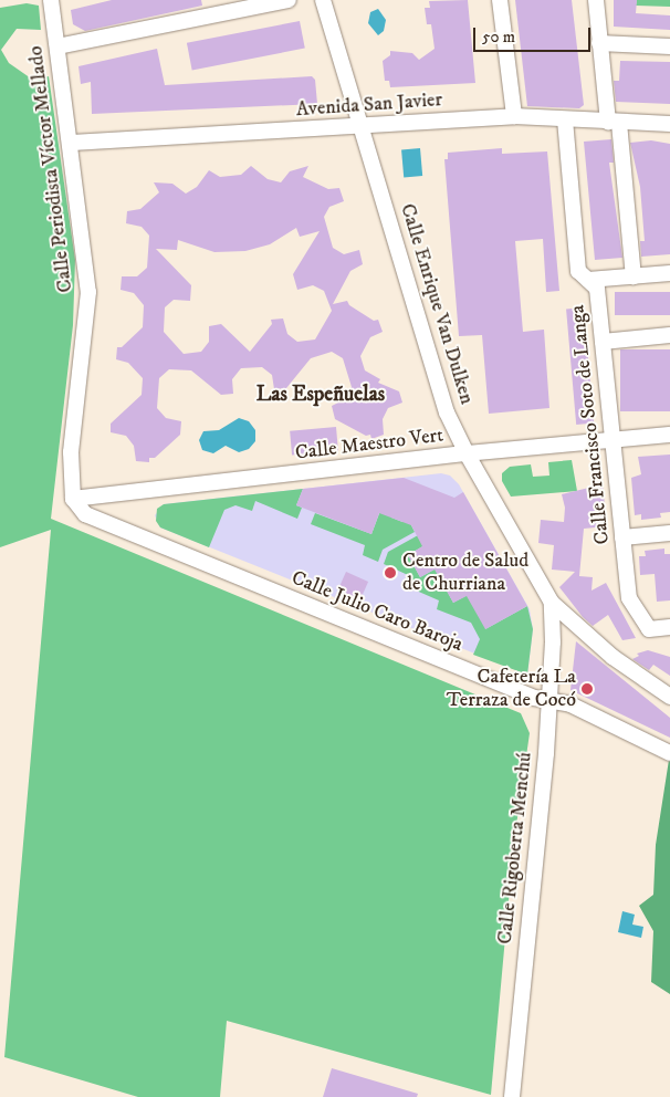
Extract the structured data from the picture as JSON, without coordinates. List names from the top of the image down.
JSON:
{
  "streets": {
    "street": [
      "Avenida San Javier",
      "Calle Periodista Víctor Mellado",
      "Calle Enrique Van Dulken",
      "Calle Francisco Soto de Langa",
      "Calle Maestro Vert",
      "Calle Julio Caro Baroja",
      "Calle Rigoberta Menchú"
    ]
  },
  "crossings": [
    ["Avenida San Javier", "Calle Periodista Víctor Mellado"],
    ["Avenida San Javier", "Calle Enrique Van Dulken"],
    ["Avenida San Javier", "Calle Francisco Soto de Langa"],
    ["Calle Periodista Víctor Mellado", "Calle Maestro Vert"],
    ["Calle Periodista Víctor Mellado", "Calle Julio Caro Baroja"],
    ["Calle Enrique Van Dulken", "Calle Maestro Vert"],
    ["Calle Enrique Van Dulken", "Calle Rigoberta Menchú"],
    ["Calle Francisco Soto de Langa", "Calle Maestro Vert"],
    ["Calle Maestro Vert", "Calle Julio Caro Baroja"],
    ["Calle Julio Caro Baroja", "Calle Rigoberta Menchú"]
  ],
  "districts": ["Las Espeñuelas"],
  "places": ["Centro de Salud de Churriana", "Cafetería La Terraza de Cocó"],
  "scale_bar": "50 m"
}
